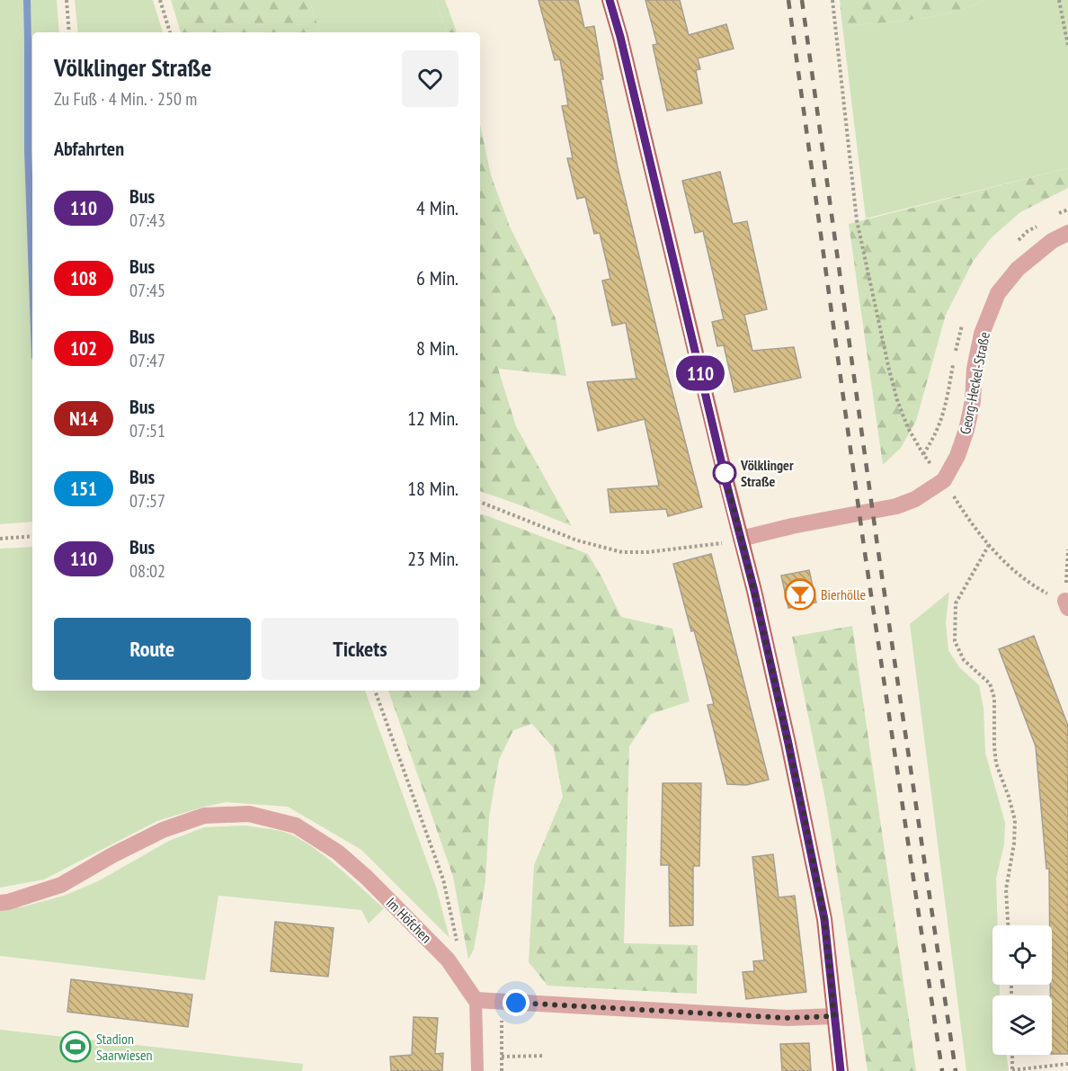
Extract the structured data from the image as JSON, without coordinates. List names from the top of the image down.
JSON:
{
  "streets": {
    "street": ["Georg-Heckel-Straße", "Im Höfchen"]
  },
  "places": {
    "other": ["Völklinger Straße"],
    "bar": ["Bierhölle"],
    "sports": ["Stadion Saarwiesen"]
  },
  "lines": ["bus line 110"],
  "page": {
    "on_map": "110",
    "heading": [
      ["Völklinger Straße", "Zu Fuß · 4 Min. · 250 m"],
      "Abfahrten"
    ],
    "list": [
      {
        "mark": "110",
        "name": "Bus",
        "note": "07:43",
        "value": "4 Min."
      },
      {
        "mark": "108",
        "name": "Bus",
        "note": "07:45",
        "value": "6 Min."
      },
      {
        "mark": "102",
        "name": "Bus",
        "note": "07:47",
        "value": "8 Min."
      },
      {
        "mark": "N14",
        "name": "Bus",
        "note": "07:51",
        "value": "12 Min."
      },
      {
        "mark": "151",
        "name": "Bus",
        "note": "07:57",
        "value": "18 Min."
      },
      {
        "mark": "110",
        "name": "Bus",
        "note": "08:02",
        "value": "23 Min."
      }
    ],
    "buttons": ["Route", "Tickets"]
  }
}
